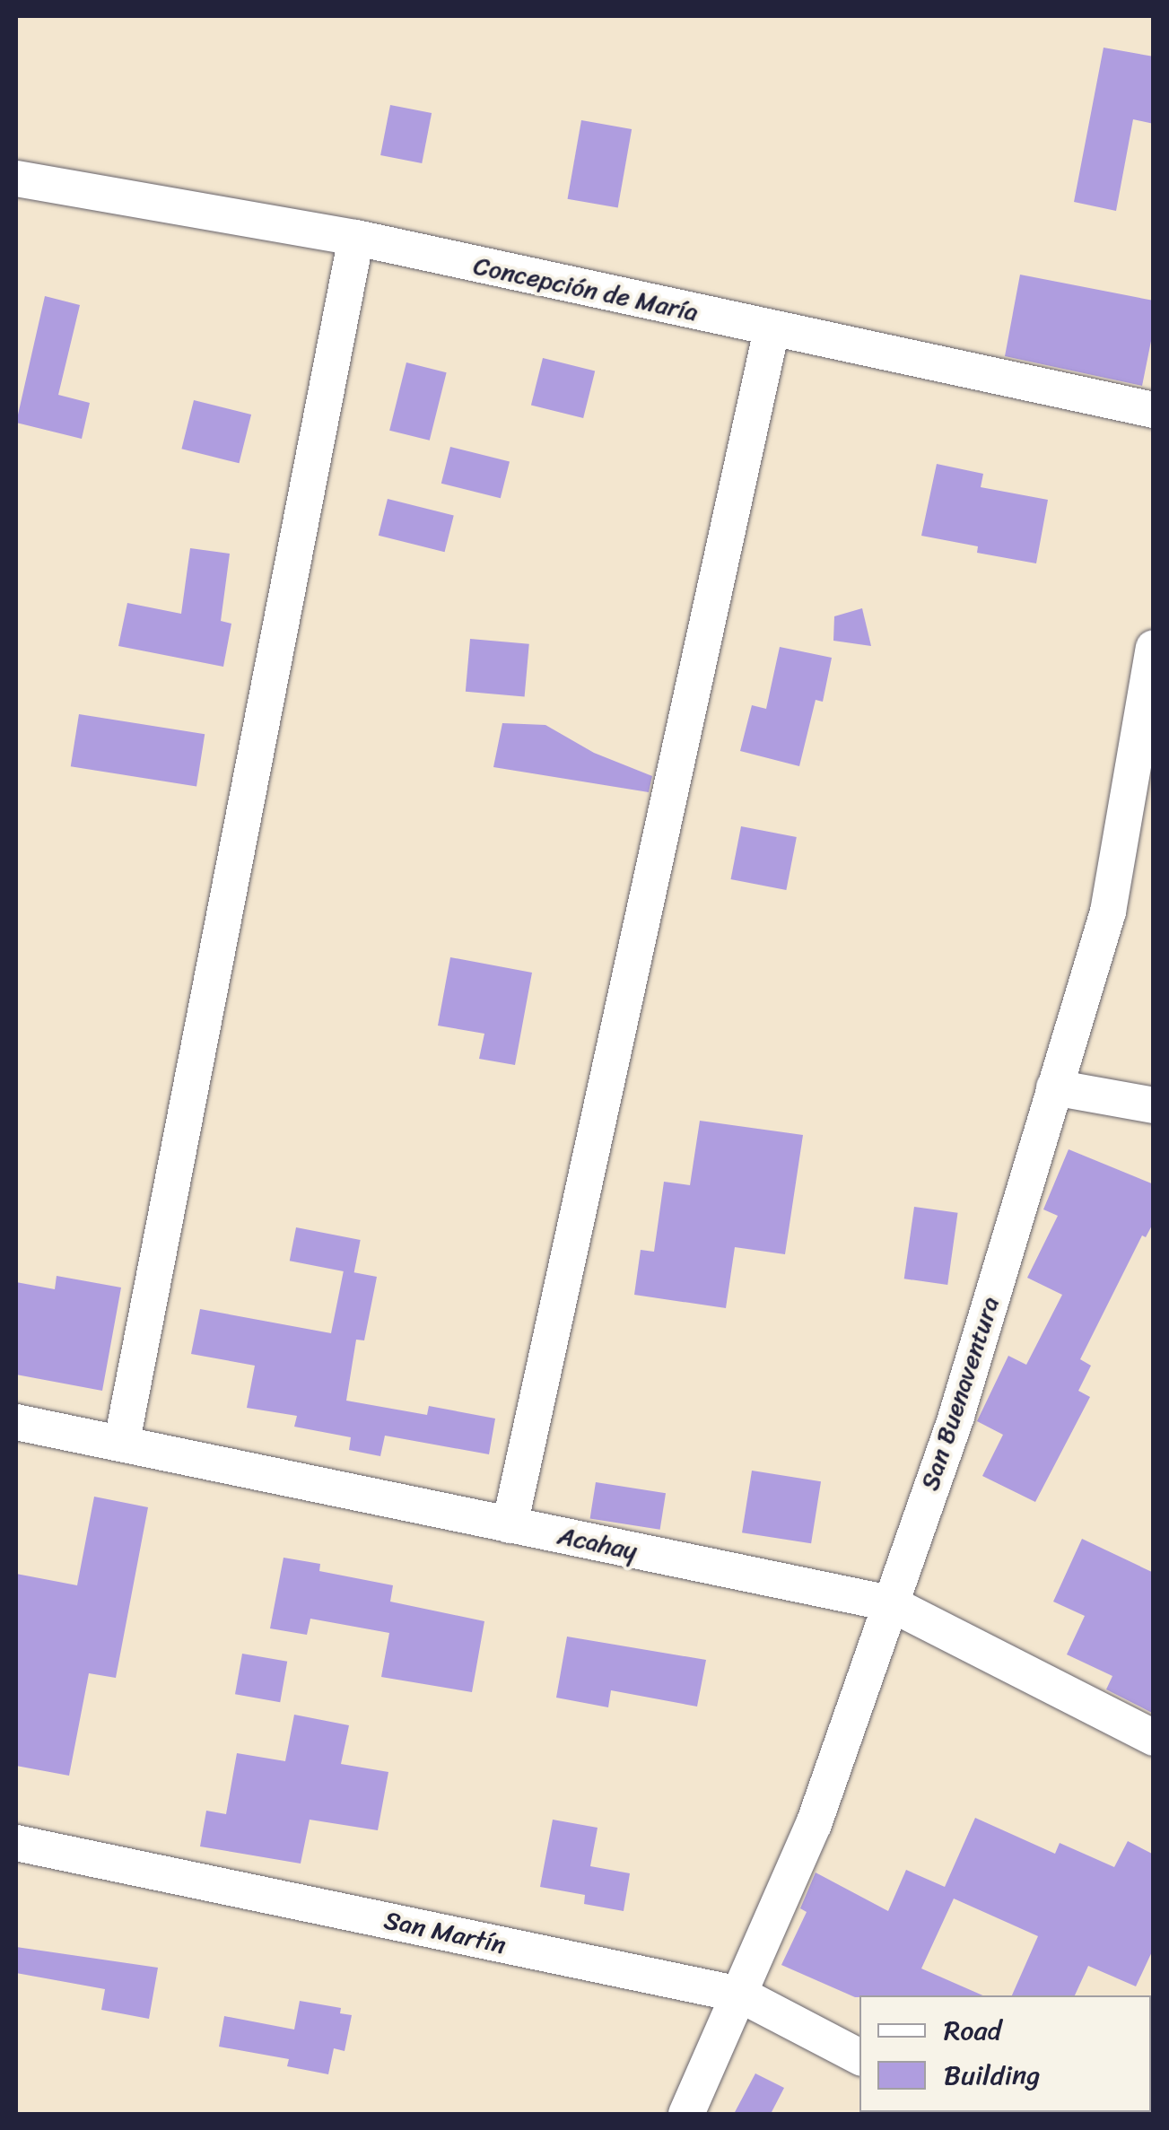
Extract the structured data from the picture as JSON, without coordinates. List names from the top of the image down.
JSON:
{
  "streets": {
    "street": [
      "Concepción de María",
      "San Buenaventura",
      "Acahay",
      "San Martín"
    ]
  },
  "crossings": [
    ["San Buenaventura", "Acahay"],
    ["San Buenaventura", "San Martín"]
  ],
  "legend": ["Road", "Building"]
}
